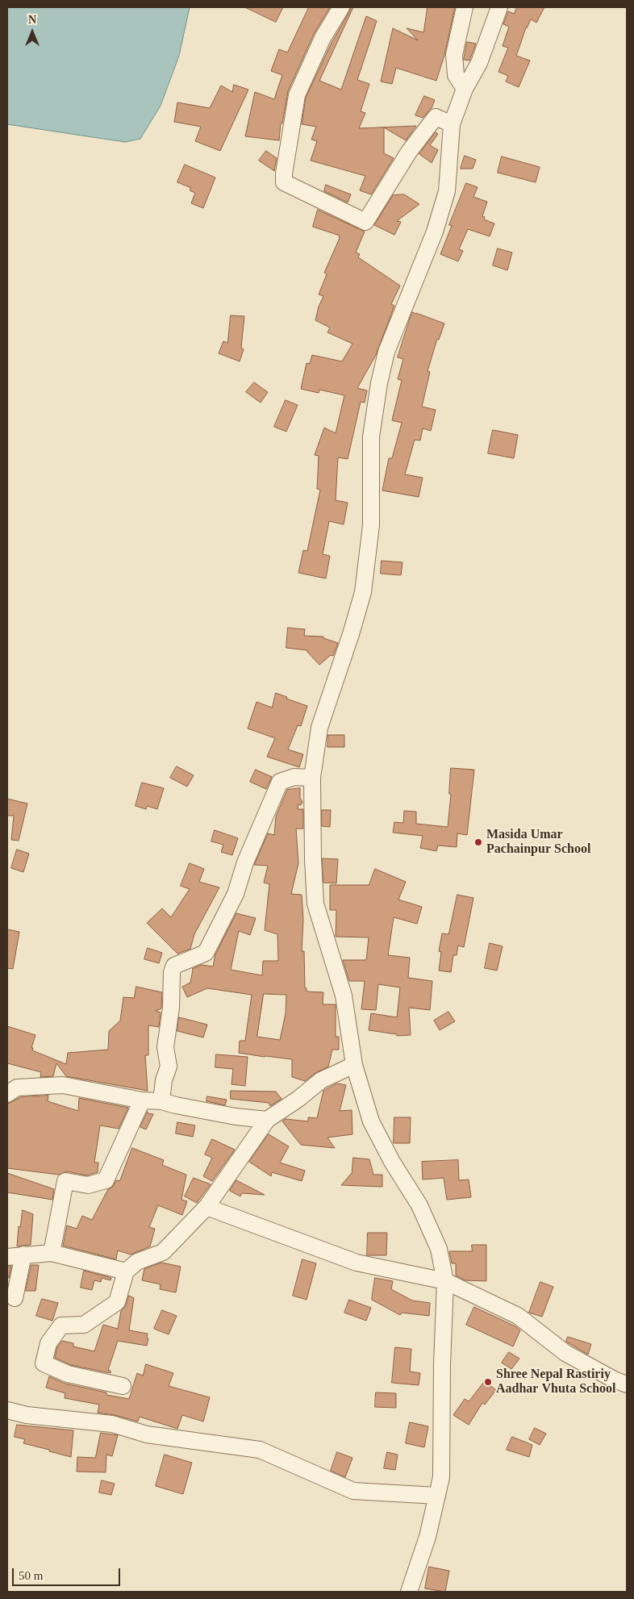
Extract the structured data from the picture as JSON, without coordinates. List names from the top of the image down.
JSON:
{
  "places": ["Masida Umar Pachainpur School", "Shree Nepal Rastiriy Aadhar Vhuta School"],
  "scale_bar": "50 m",
  "north": "top"
}
